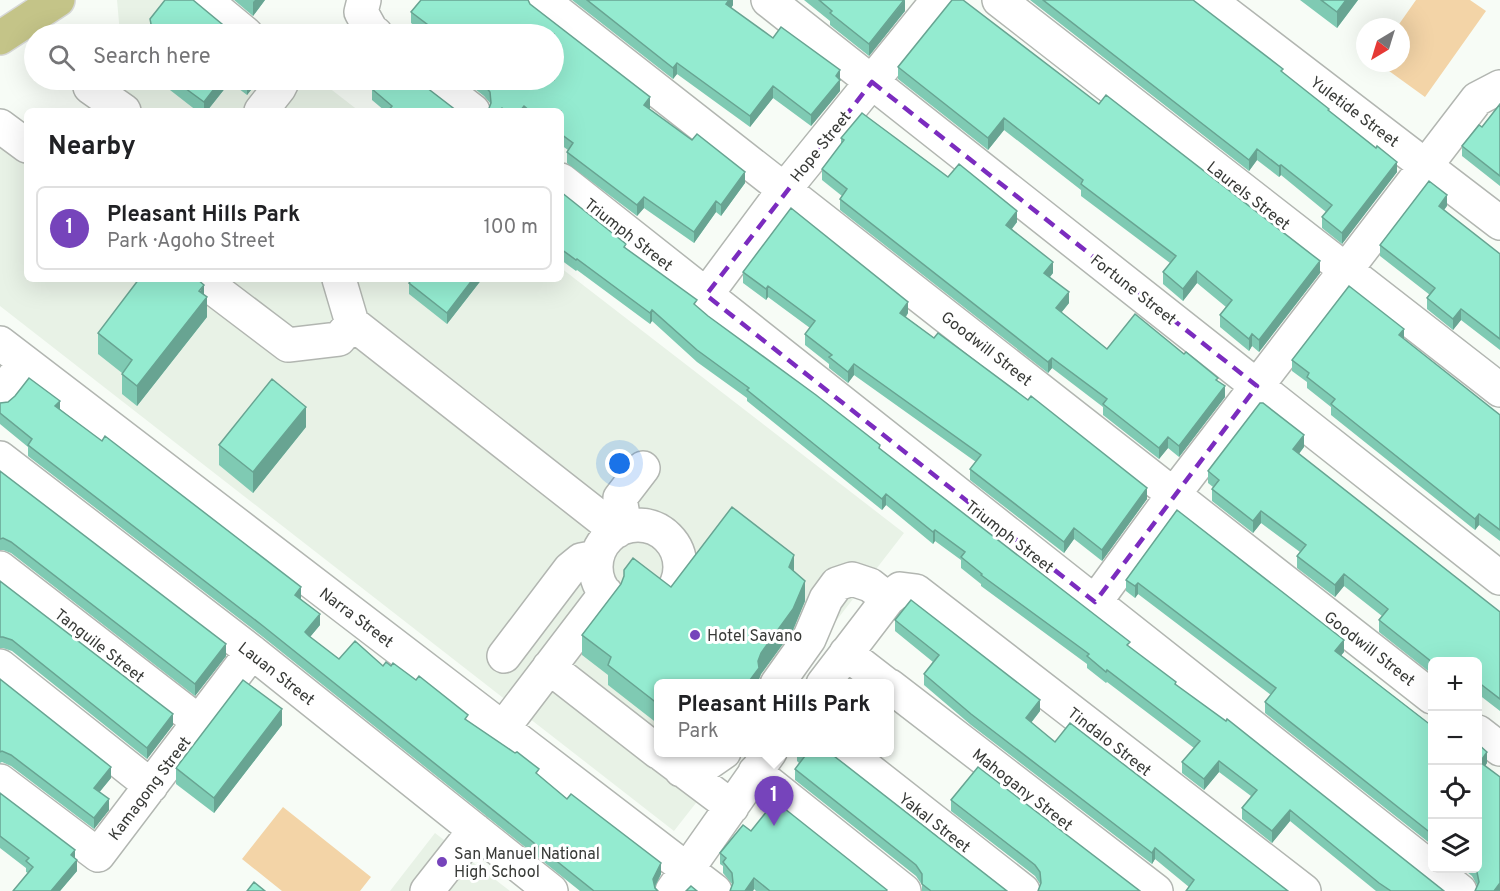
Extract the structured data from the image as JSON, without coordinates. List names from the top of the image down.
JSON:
{
  "streets": {
    "street": [
      "Yuletide Street",
      "Hope Street",
      "Laurels Street",
      "Triumph Street",
      "Fortune Street",
      "Goodwill Street",
      "Narra Street",
      "Tanguile Street",
      "Lauan Street",
      "Tindalo Street",
      "Kamagong Street",
      "Mahogany Street",
      "Yakal Street"
    ]
  },
  "crossings": [
    ["Hope Street", "Triumph Street"],
    ["Hope Street", "Fortune Street"],
    ["Hope Street", "Goodwill Street"],
    ["Tanguile Street", "Kamagong Street"],
    ["Lauan Street", "Kamagong Street"]
  ],
  "places": ["Hotel Savano", "San Manuel National High School"],
  "north": "bottom left",
  "page": {
    "search": "Search here",
    "heading": "Nearby",
    "list": [
      {
        "mark": "1",
        "name": "Pleasant Hills Park",
        "note": "Park · Agoho Street",
        "value": "100 m"
      }
    ],
    "map_buttons": ["+", "−"],
    "popup": ["Pleasant Hills Park", "Park"],
    "pins": "1"
  }
}
